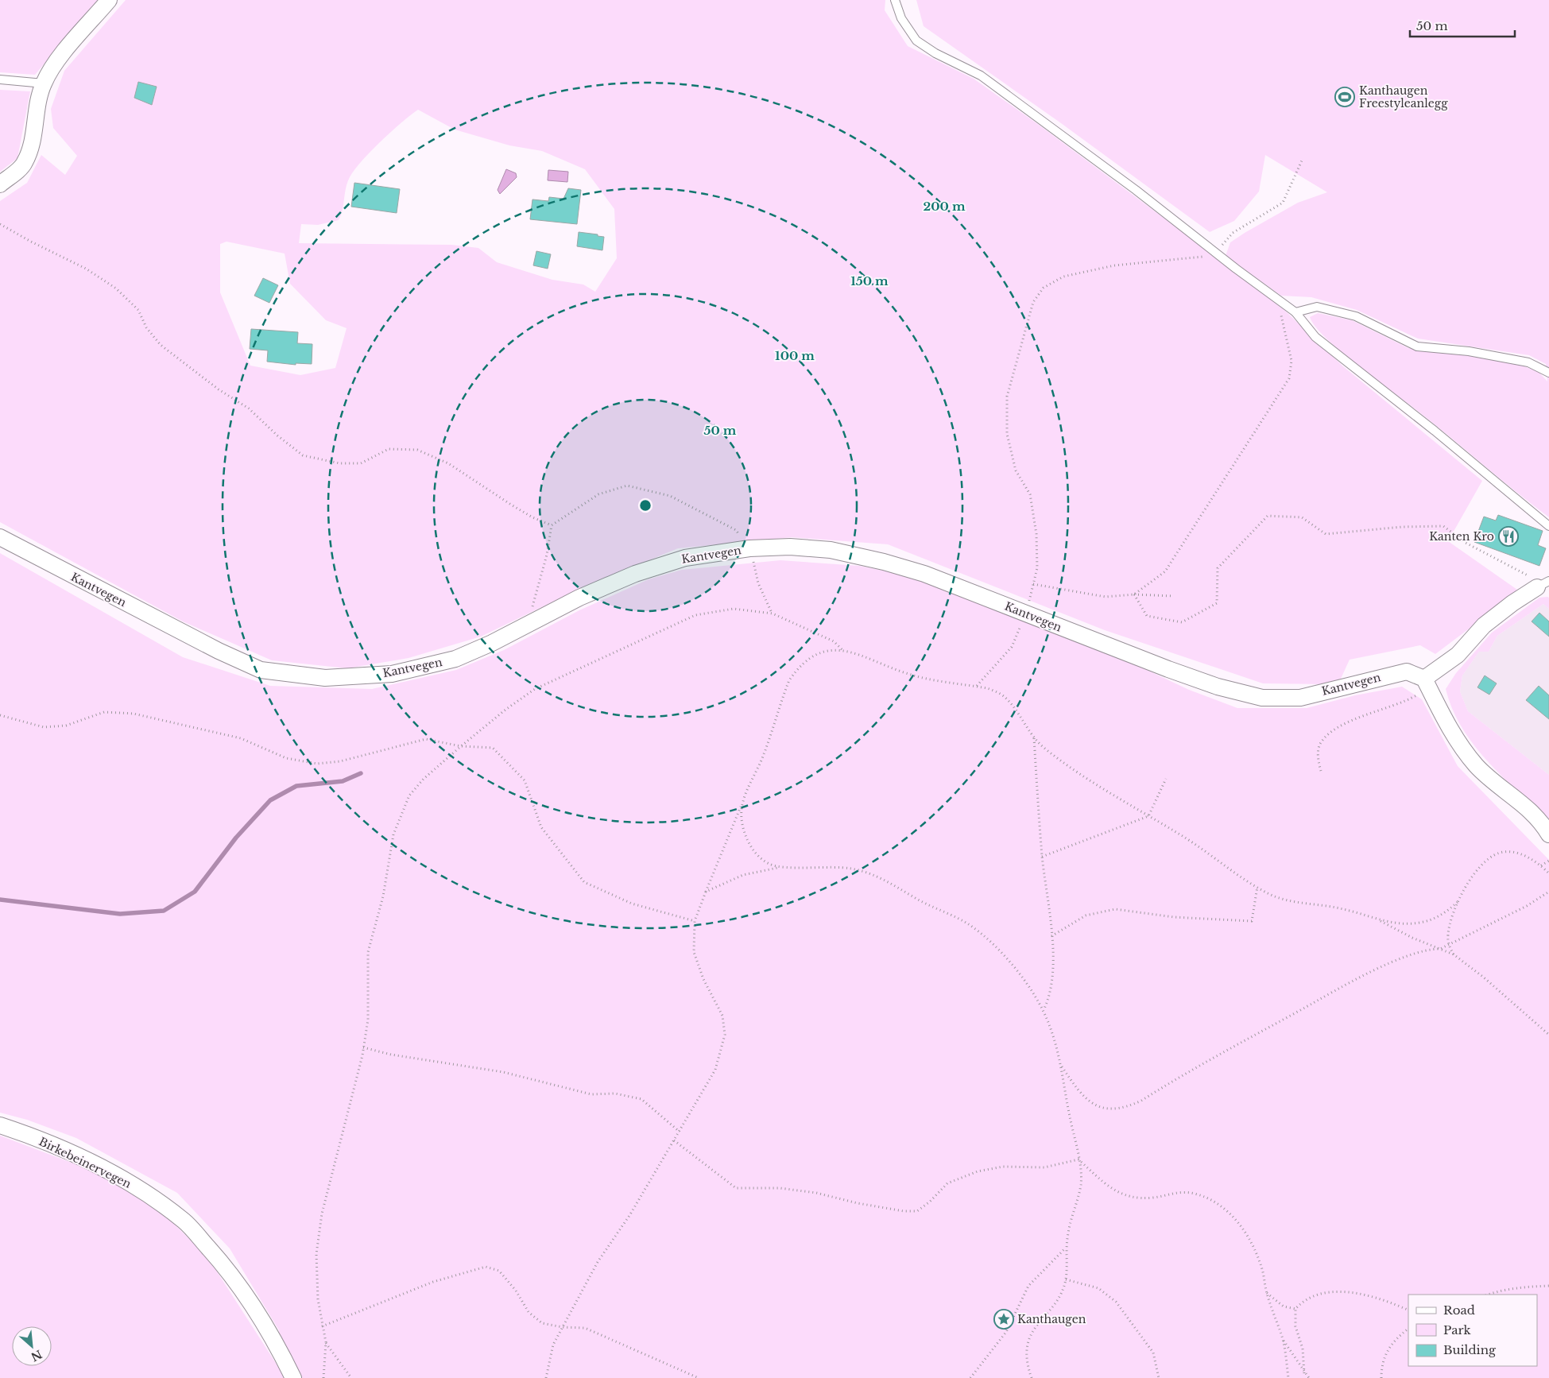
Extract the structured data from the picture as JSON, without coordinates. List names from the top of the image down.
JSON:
{
  "streets": {
    "street": ["Kantvegen", "Birkebeinervegen"]
  },
  "places": {
    "sports": ["Kanthaugen Freestyleanlegg"],
    "restaurant": ["Kanten Kro"],
    "place": ["Kanthaugen"]
  },
  "legend": ["Road", "Park", "Building"],
  "scale_bar": "50 m",
  "north": "bottom right",
  "rings": [
    "200 m",
    "150 m",
    "100 m",
    "50 m"
  ]
}
